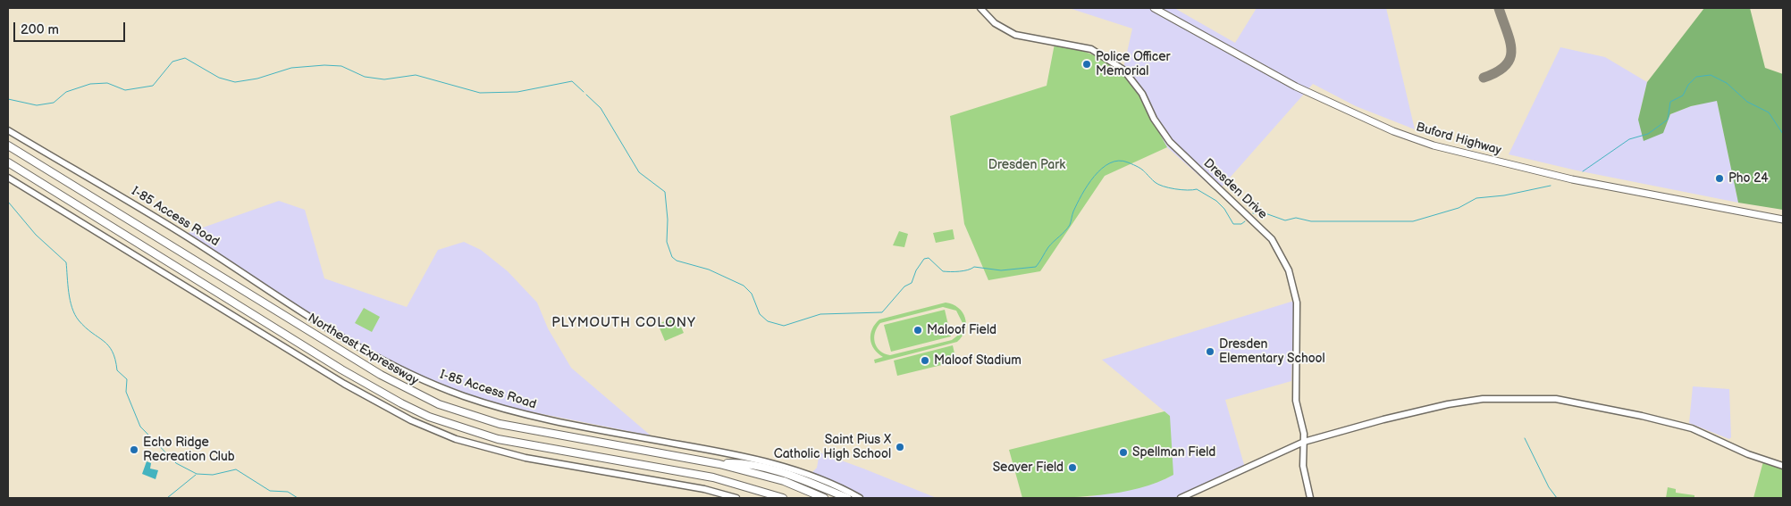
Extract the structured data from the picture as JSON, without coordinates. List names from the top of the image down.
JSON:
{
  "streets": {
    "highway": ["Northeast Expressway"],
    "main road": ["Buford Highway", "Dresden Drive", "I-85 Access Road"]
  },
  "districts": ["PLYMOUTH COLONY"],
  "parks": ["Dresden Park"],
  "places": [
    "Police Officer Memorial",
    "Pho 24",
    "Maloof Field",
    "Dresden Elementary School",
    "Maloof Stadium",
    "Saint Pius X Catholic High School",
    "Echo Ridge Recreation Club",
    "Spellman Field",
    "Seaver Field"
  ],
  "scale_bar": "200 m"
}
